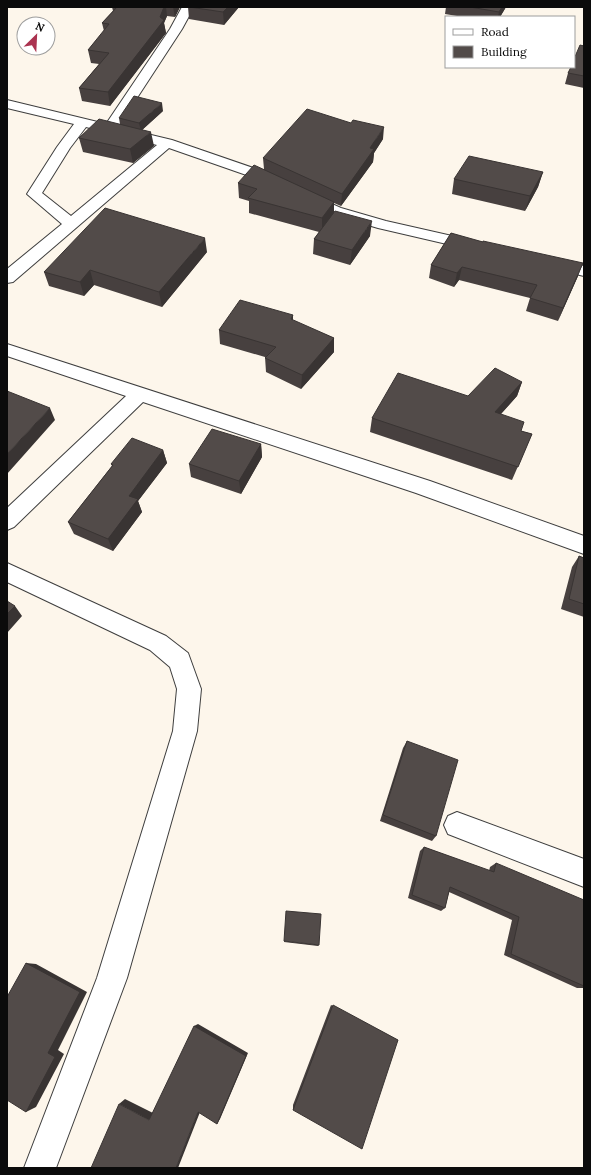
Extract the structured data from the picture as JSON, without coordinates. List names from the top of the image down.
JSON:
{
  "legend": ["Road", "Building"],
  "north": "top right"
}
